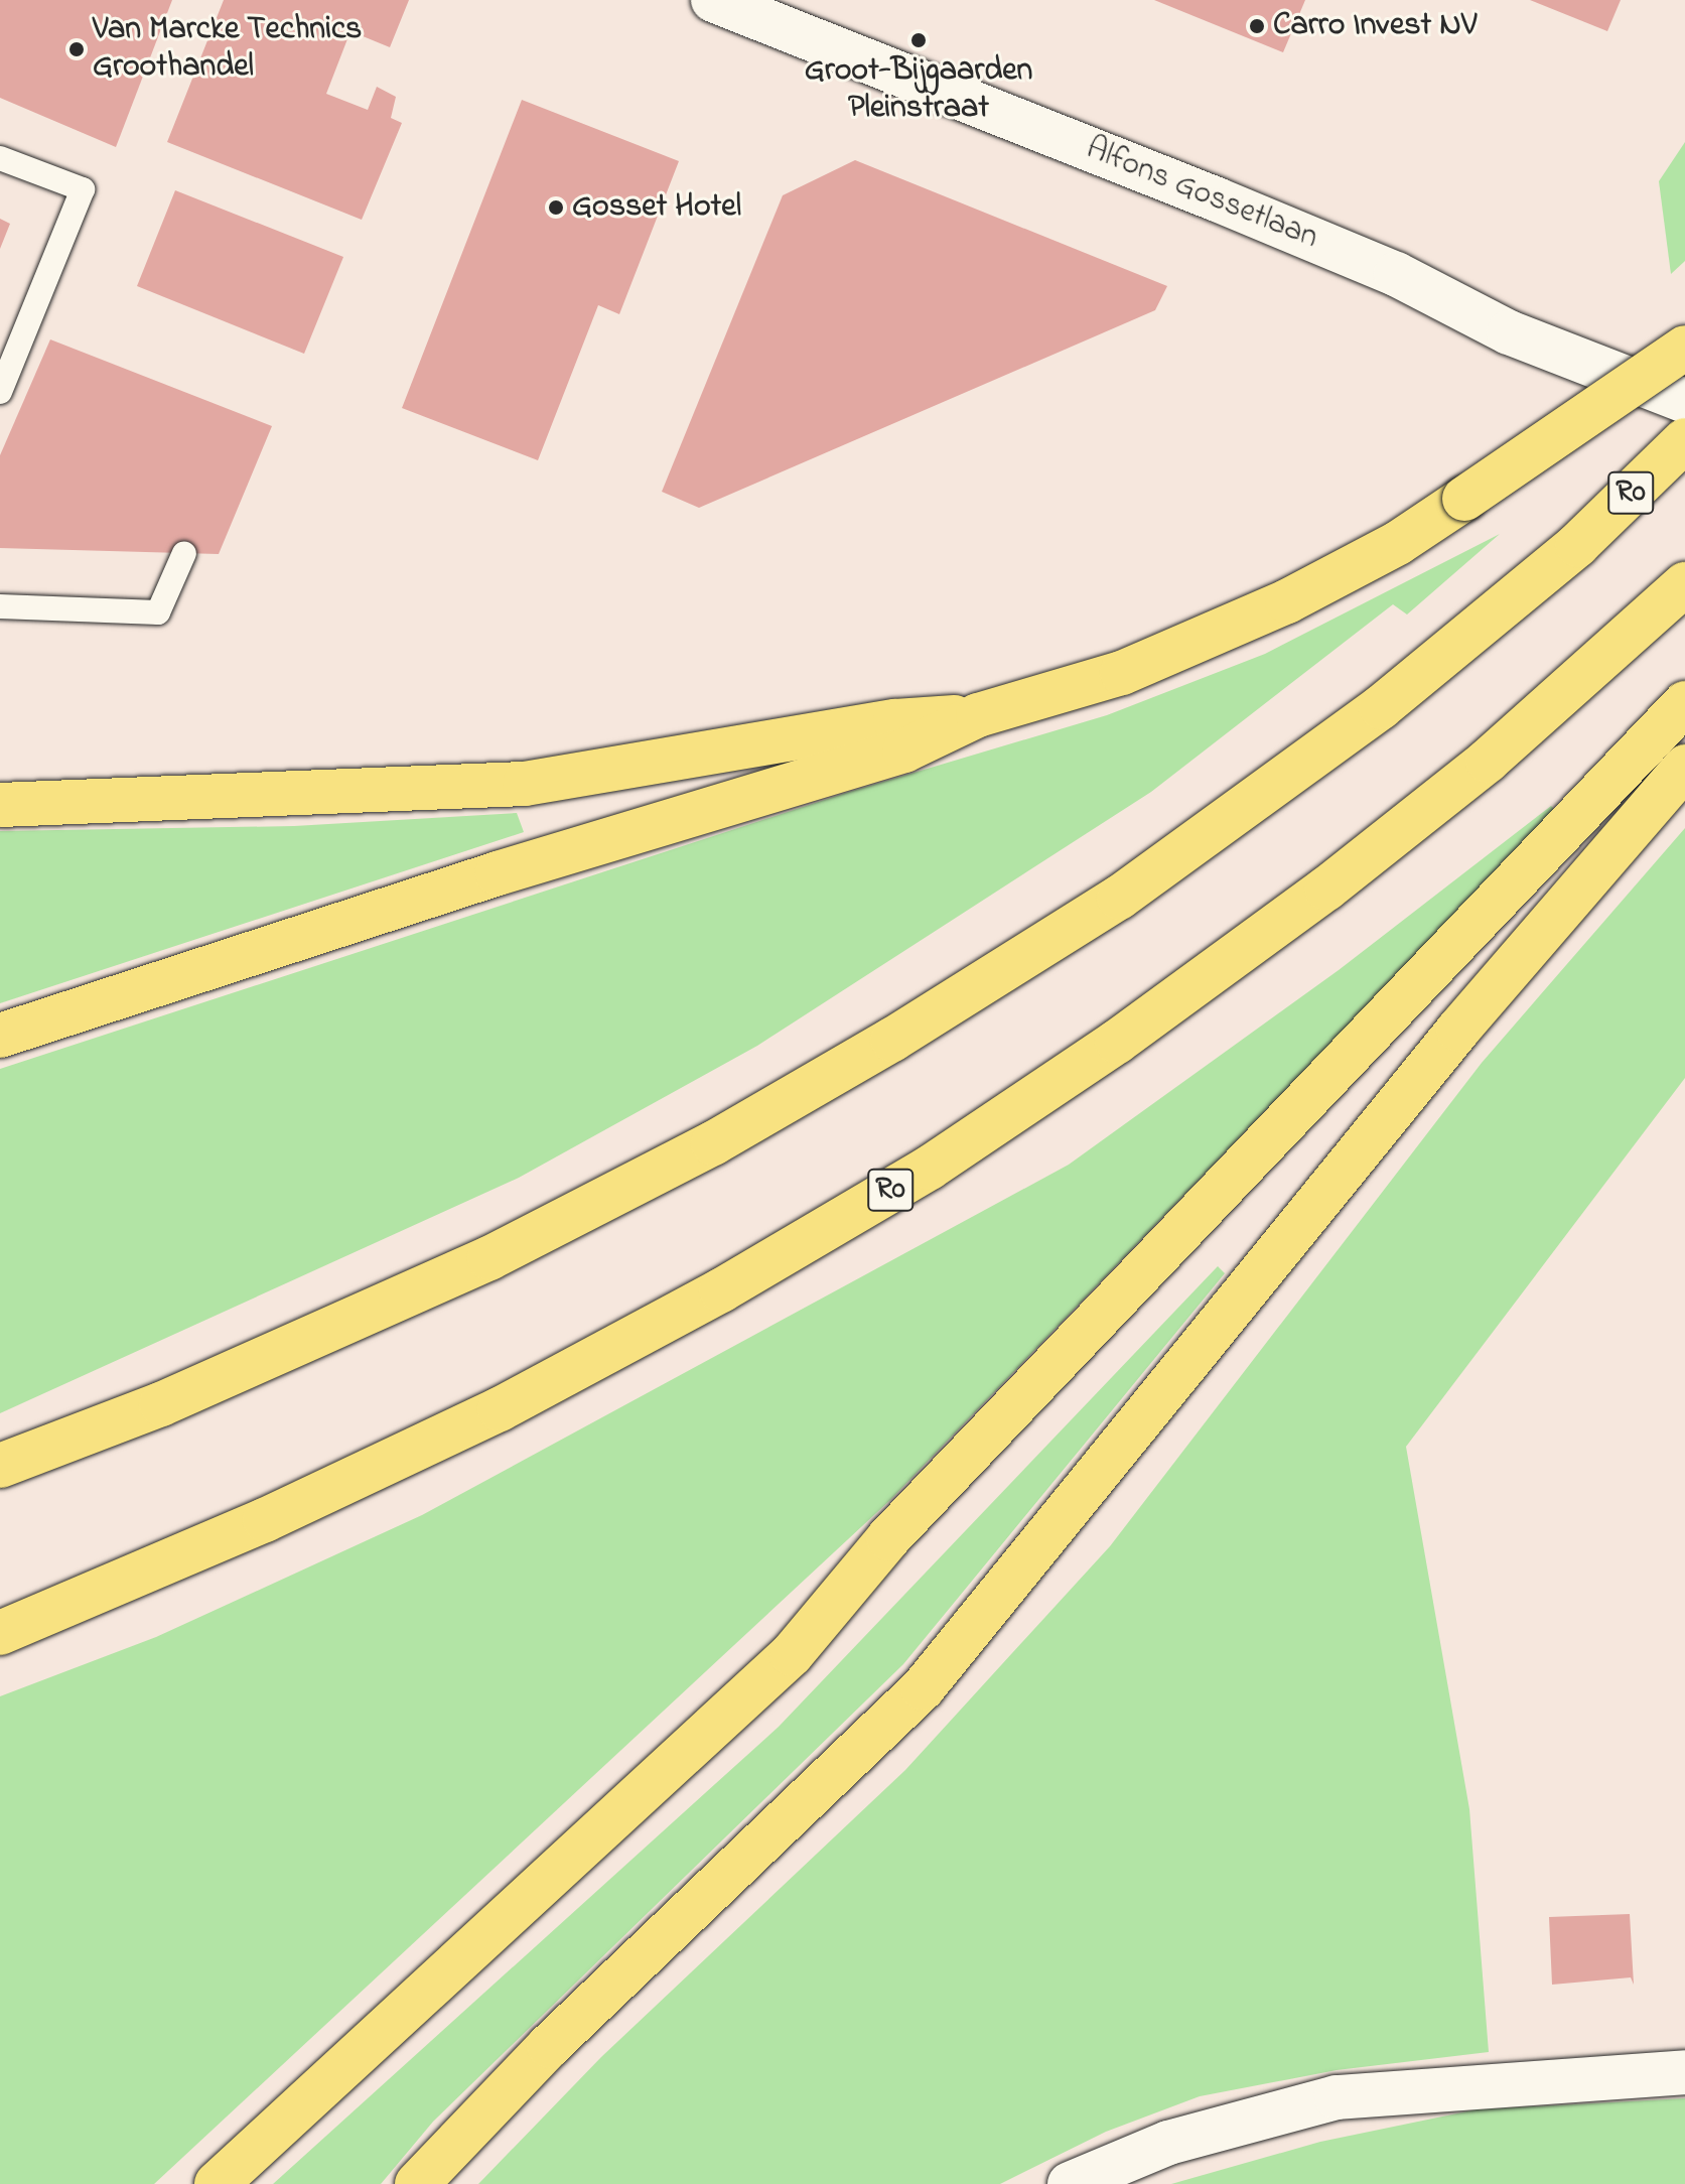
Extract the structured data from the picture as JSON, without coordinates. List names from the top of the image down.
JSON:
{
  "streets": {
    "highway": ["R0"],
    "street": ["Alfons Gossetlaan"]
  },
  "places": [
    "Carro Invest NV",
    "Groot-Bijgaarden Pleinstraat",
    "Van Marcke Technics Groothandel",
    "Gosset Hotel"
  ]
}
